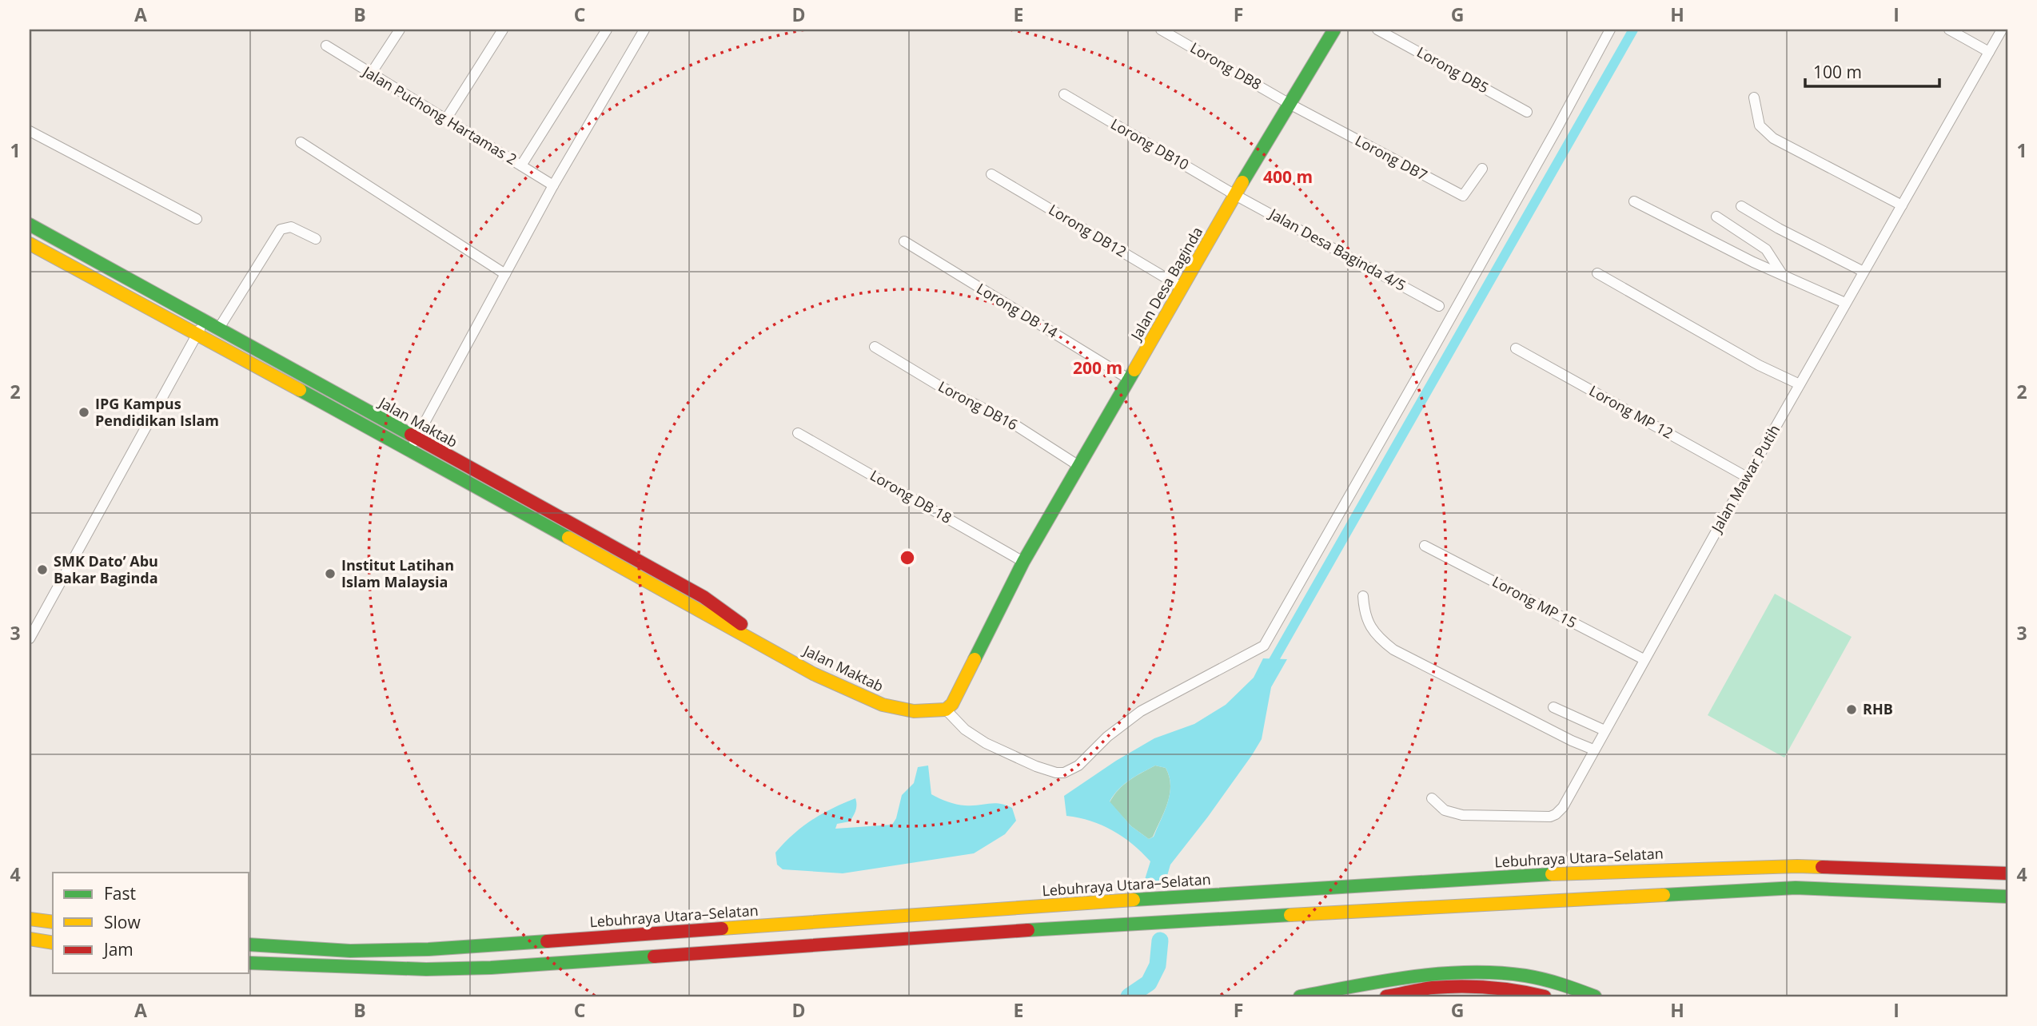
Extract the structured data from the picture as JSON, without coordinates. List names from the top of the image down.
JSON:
{
  "streets": {
    "main road": ["Jalan Desa Baginda", "Jalan Maktab", "Lebuhraya Utara–Selatan"],
    "street": [
      "Lorong DB8",
      "Lorong DB5",
      "Jalan Puchong Hartamas 2",
      "Lorong DB10",
      "Lorong DB7",
      "Lorong DB12",
      "Jalan Desa Baginda 4/5",
      "Lorong DB 14",
      "Lorong DB16",
      "Lorong MP 12",
      "Jalan Mawar Putih",
      "Lorong DB 18",
      "Lorong MP 15"
    ]
  },
  "crossings": [
    ["Lorong DB8", "Lorong DB7"],
    ["Lorong DB8", "Jalan Desa Baginda"],
    ["Lorong DB10", "Jalan Desa Baginda 4/5"],
    ["Lorong DB10", "Jalan Desa Baginda"],
    ["Lorong DB7", "Jalan Desa Baginda"],
    ["Lorong DB12", "Jalan Desa Baginda"],
    ["Jalan Desa Baginda 4/5", "Jalan Desa Baginda"],
    ["Jalan Desa Baginda", "Lorong DB 14"],
    ["Jalan Desa Baginda", "Lorong DB16"],
    ["Jalan Desa Baginda", "Jalan Maktab"],
    ["Jalan Desa Baginda", "Lorong DB 18"],
    ["Lorong MP 12", "Jalan Mawar Putih"],
    ["Jalan Mawar Putih", "Lorong MP 15"]
  ],
  "places": [
    "IPG Kampus Pendidikan Islam",
    "SMK Dato’ Abu Bakar Baginda",
    "Institut Latihan Islam Malaysia",
    "RHB"
  ],
  "legend": ["Fast", "Slow", "Jam"],
  "scale_bar": "100 m",
  "grid": {
    "columns": [
      "A",
      "B",
      "C",
      "D",
      "E",
      "F",
      "G",
      "H",
      "I"
    ],
    "rows": [
      "1",
      "2",
      "3",
      "4"
    ]
  },
  "rings": ["400 m", "200 m"]
}
